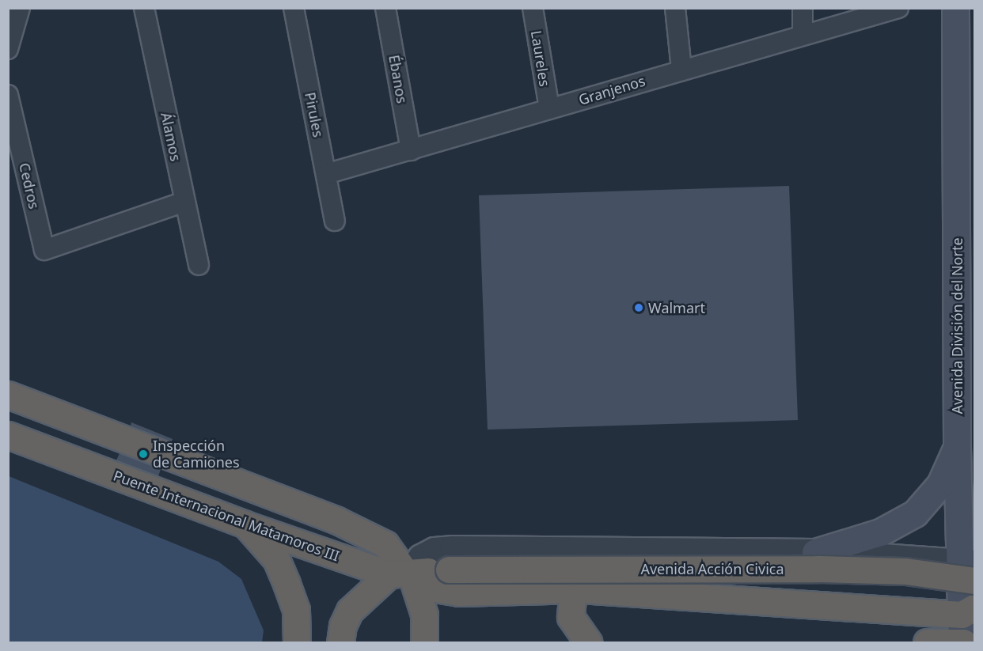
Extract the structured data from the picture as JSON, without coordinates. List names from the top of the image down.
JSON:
{
  "streets": {
    "highway": ["Puente Internacional Matamoros III", "Avenida Acción Civica"],
    "main road": ["Avenida División del Norte"],
    "street": [
      "Laureles",
      "Ébanos",
      "Granjenos",
      "Pirules",
      "Álamos",
      "Cedros"
    ]
  },
  "crossings": [
    ["Laureles", "Granjenos"],
    ["Ébanos", "Granjenos"],
    ["Granjenos", "Pirules"],
    ["Álamos", "Cedros"],
    ["Avenida División del Norte", "Avenida Acción Civica"],
    ["Puente Internacional Matamoros III", "Avenida Acción Civica"]
  ],
  "places": ["Walmart", "Inspección de Camiones"]
}
